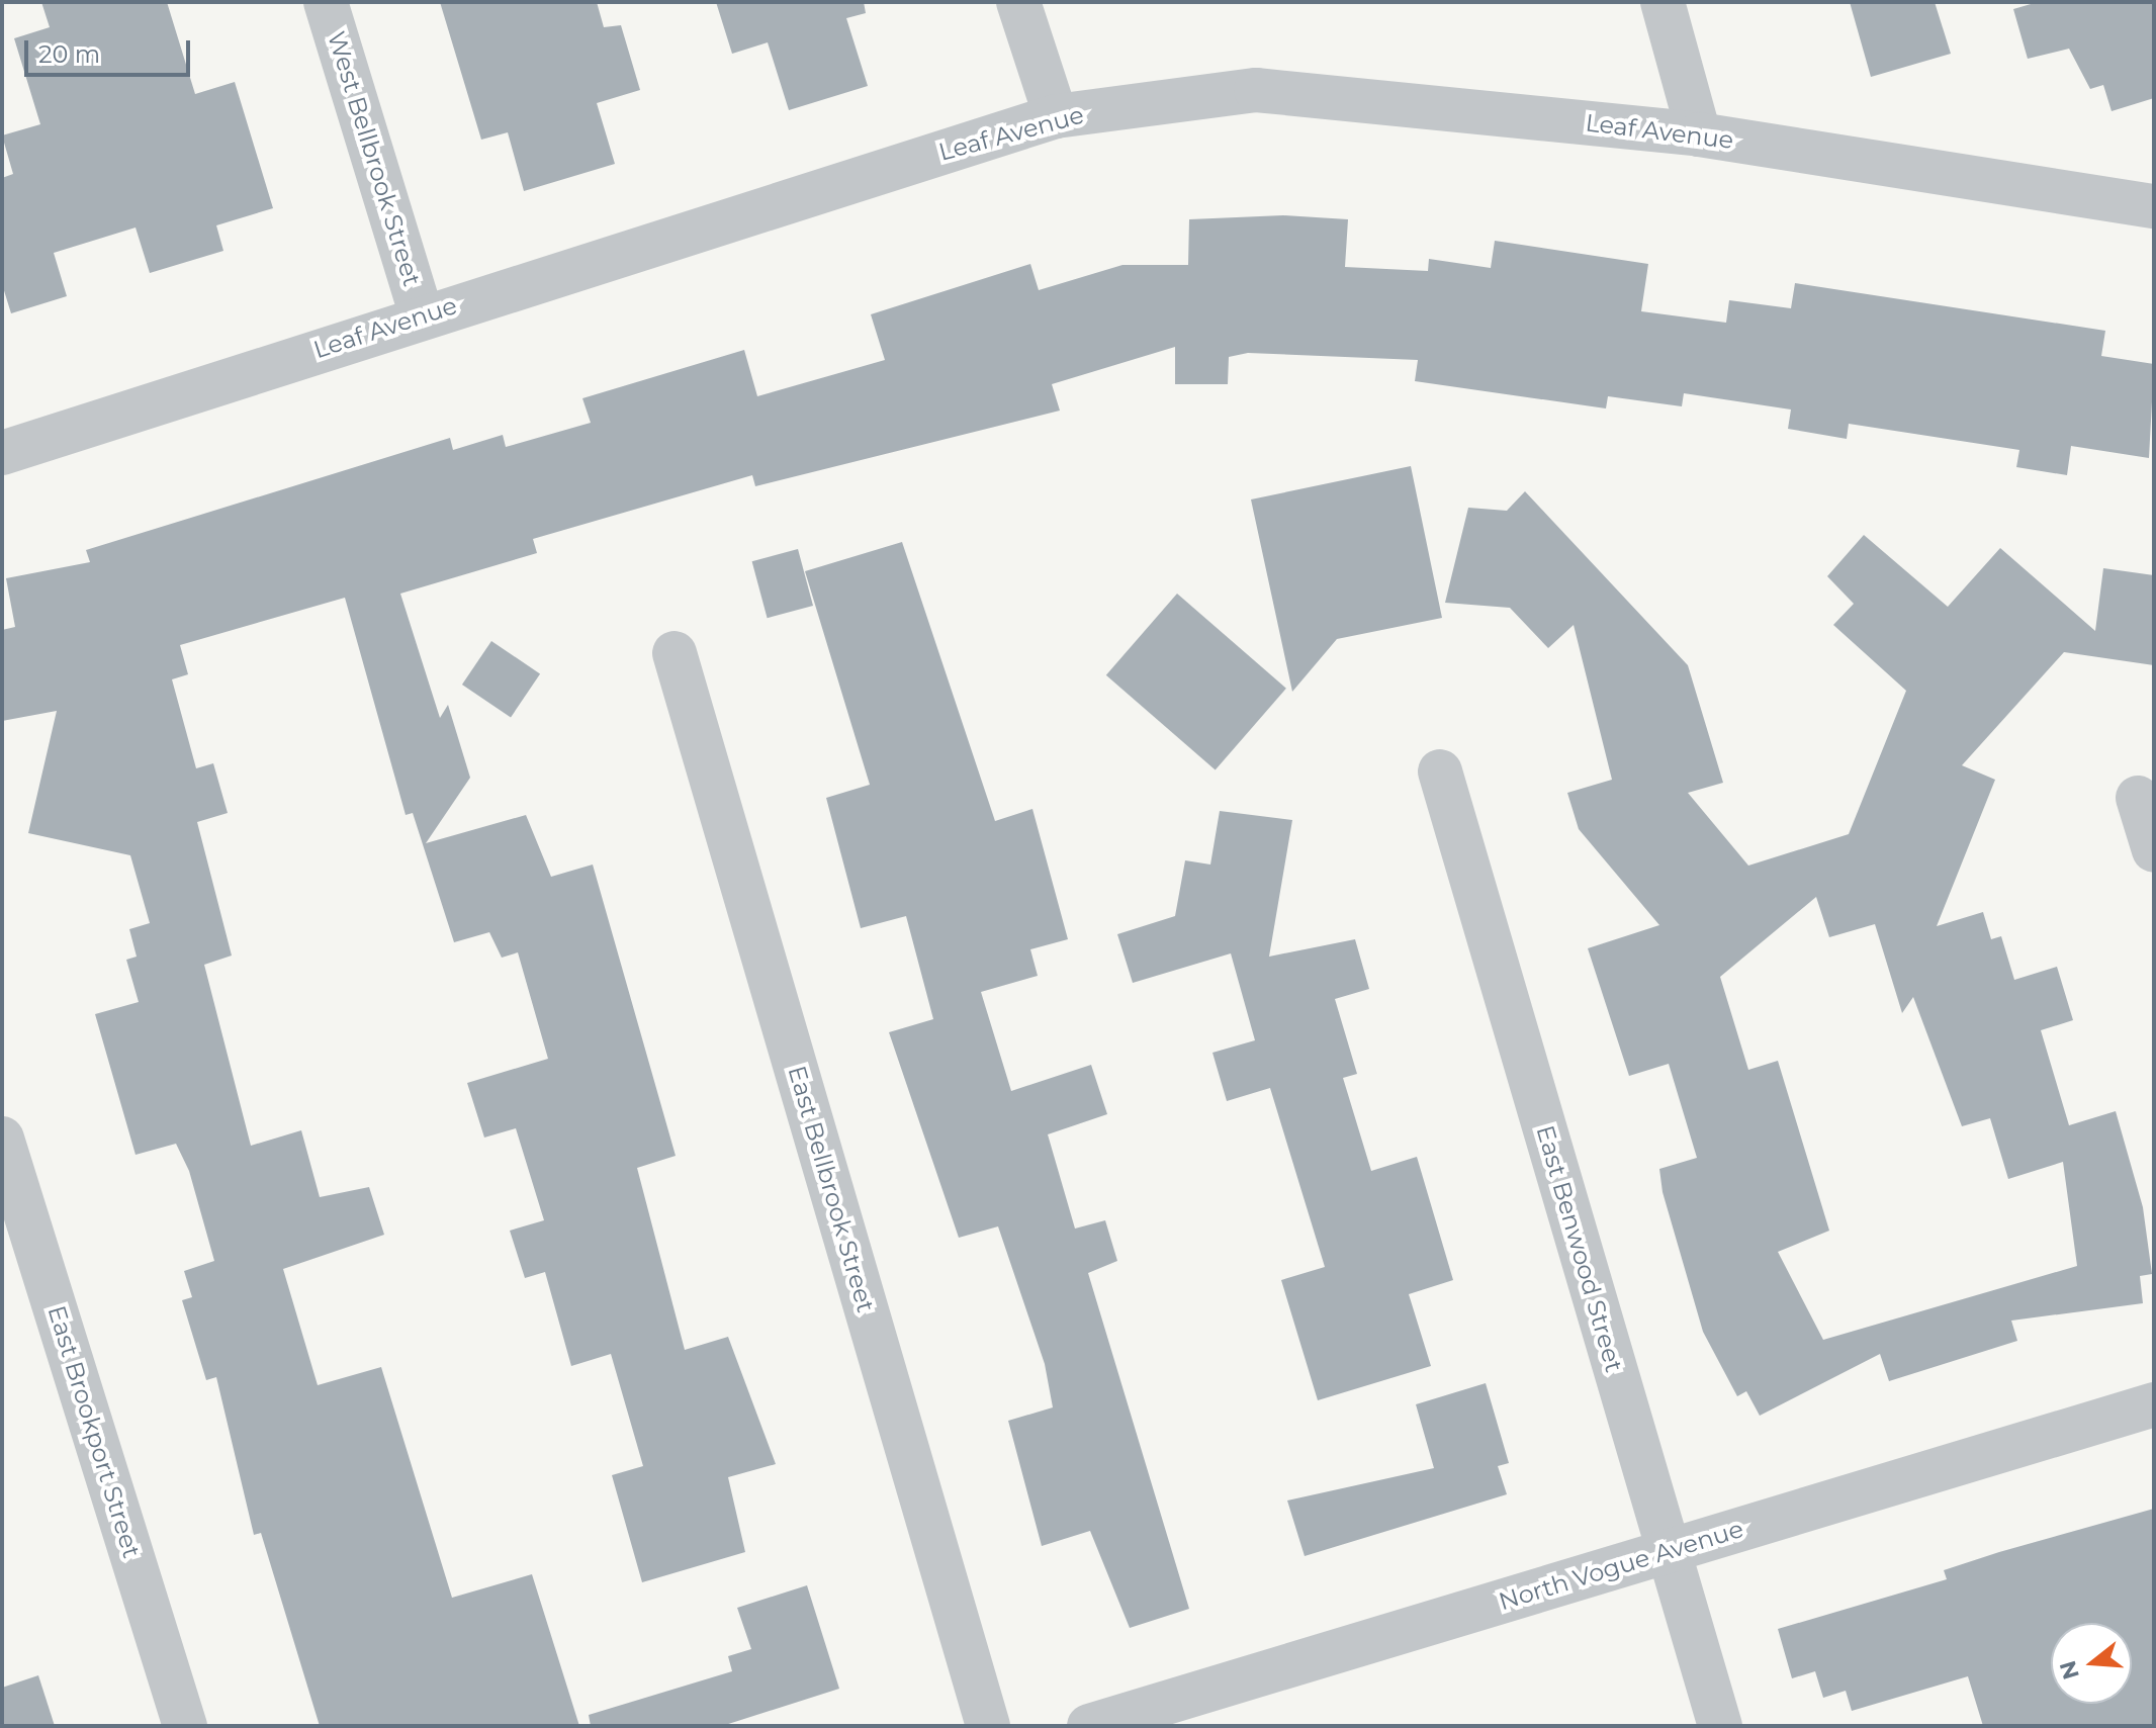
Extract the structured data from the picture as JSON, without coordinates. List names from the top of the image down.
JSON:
{
  "streets": {
    "street": [
      "Leaf Avenue",
      "West Bellbrook Street",
      "East Bellbrook Street",
      "East Benwood Street",
      "East Brookport Street",
      "North Vogue Avenue"
    ]
  },
  "crossings": [
    ["Leaf Avenue", "West Bellbrook Street"],
    ["East Benwood Street", "North Vogue Avenue"]
  ],
  "scale_bar": "20 m",
  "north": "left"
}
